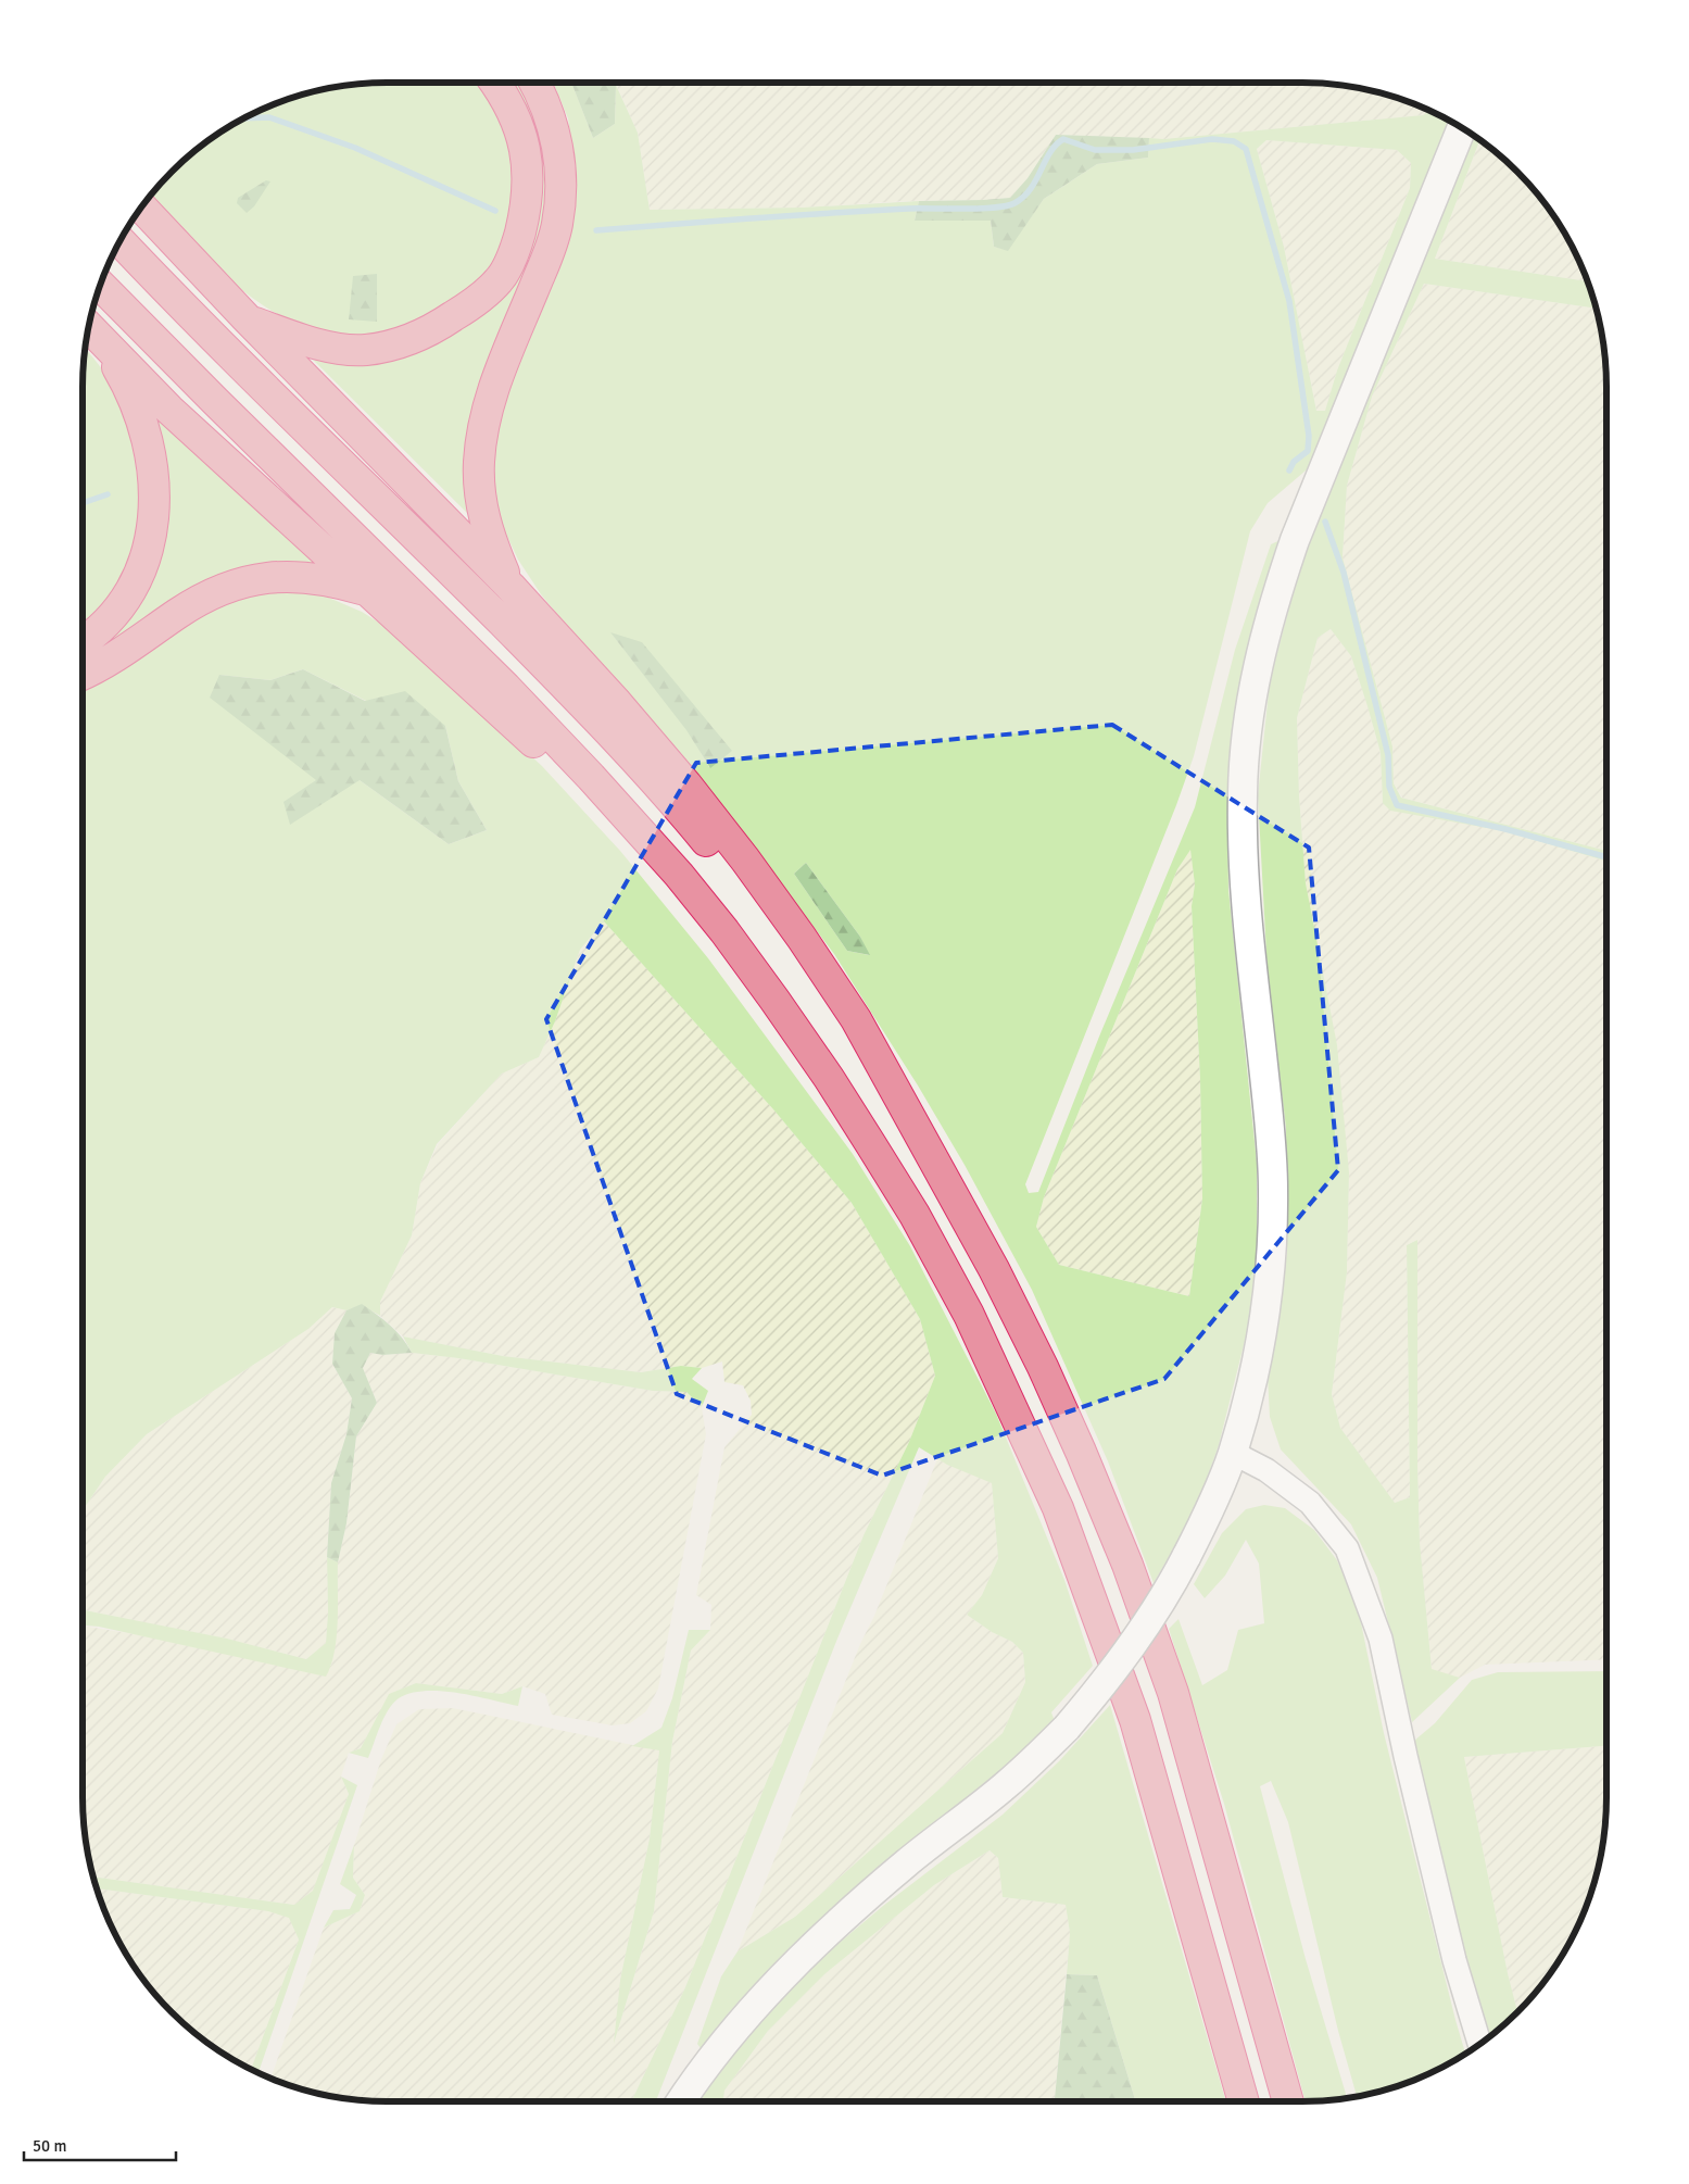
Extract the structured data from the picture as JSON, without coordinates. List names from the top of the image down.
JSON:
{
  "scale_bar": "50 m"
}
